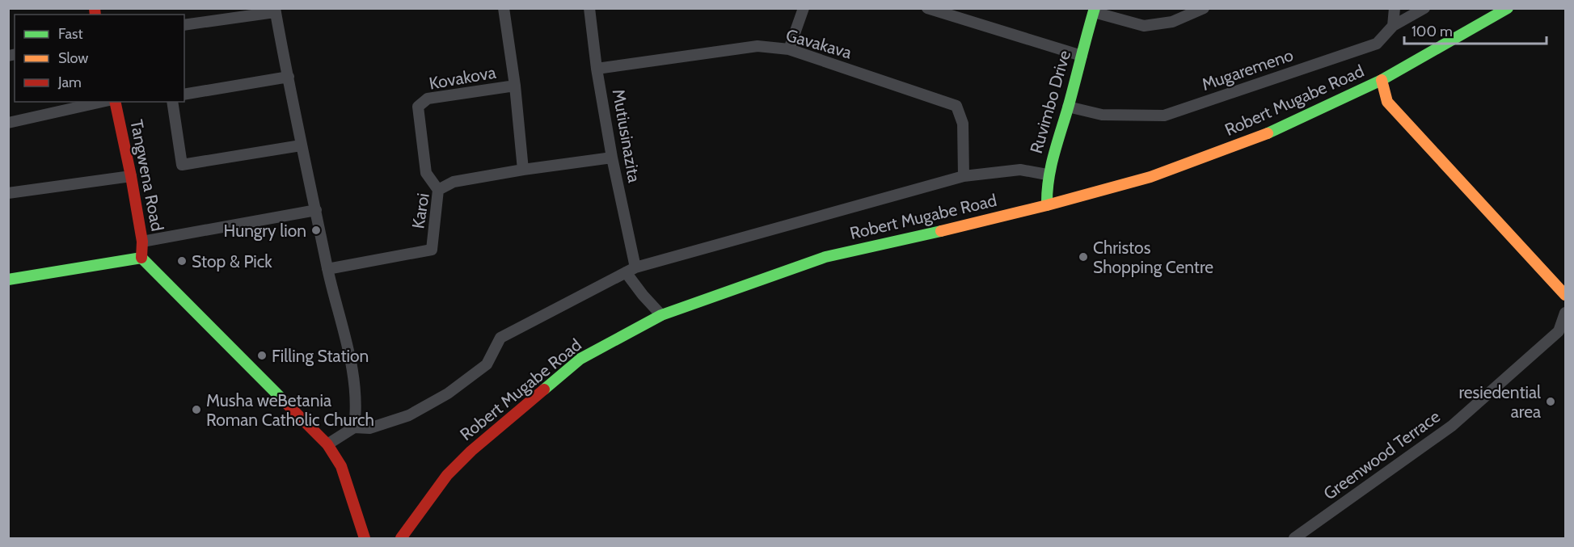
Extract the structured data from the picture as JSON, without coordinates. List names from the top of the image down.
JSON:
{
  "streets": {
    "main road": ["Robert Mugabe Road", "Ruvimbo Drive", "Tangwena Road"],
    "street": [
      "Gavakava",
      "Mugaremeno",
      "Kovakova",
      "Mutiusinazita",
      "Karoi",
      "Greenwood Terrace"
    ]
  },
  "crossings": [
    ["Gavakava", "Mutiusinazita"],
    ["Mugaremeno", "Ruvimbo Drive"],
    ["Kovakova", "Karoi"],
    ["Robert Mugabe Road", "Ruvimbo Drive"],
    ["Mutiusinazita", "Karoi"]
  ],
  "places": [
    "Hungry lion",
    "Christos Shopping Centre",
    "Stop & Pick",
    "Filling Station",
    "resiedential area",
    "Musha weBetania Roman Catholic Church"
  ],
  "legend": ["Fast", "Slow", "Jam"],
  "scale_bar": "100 m"
}
